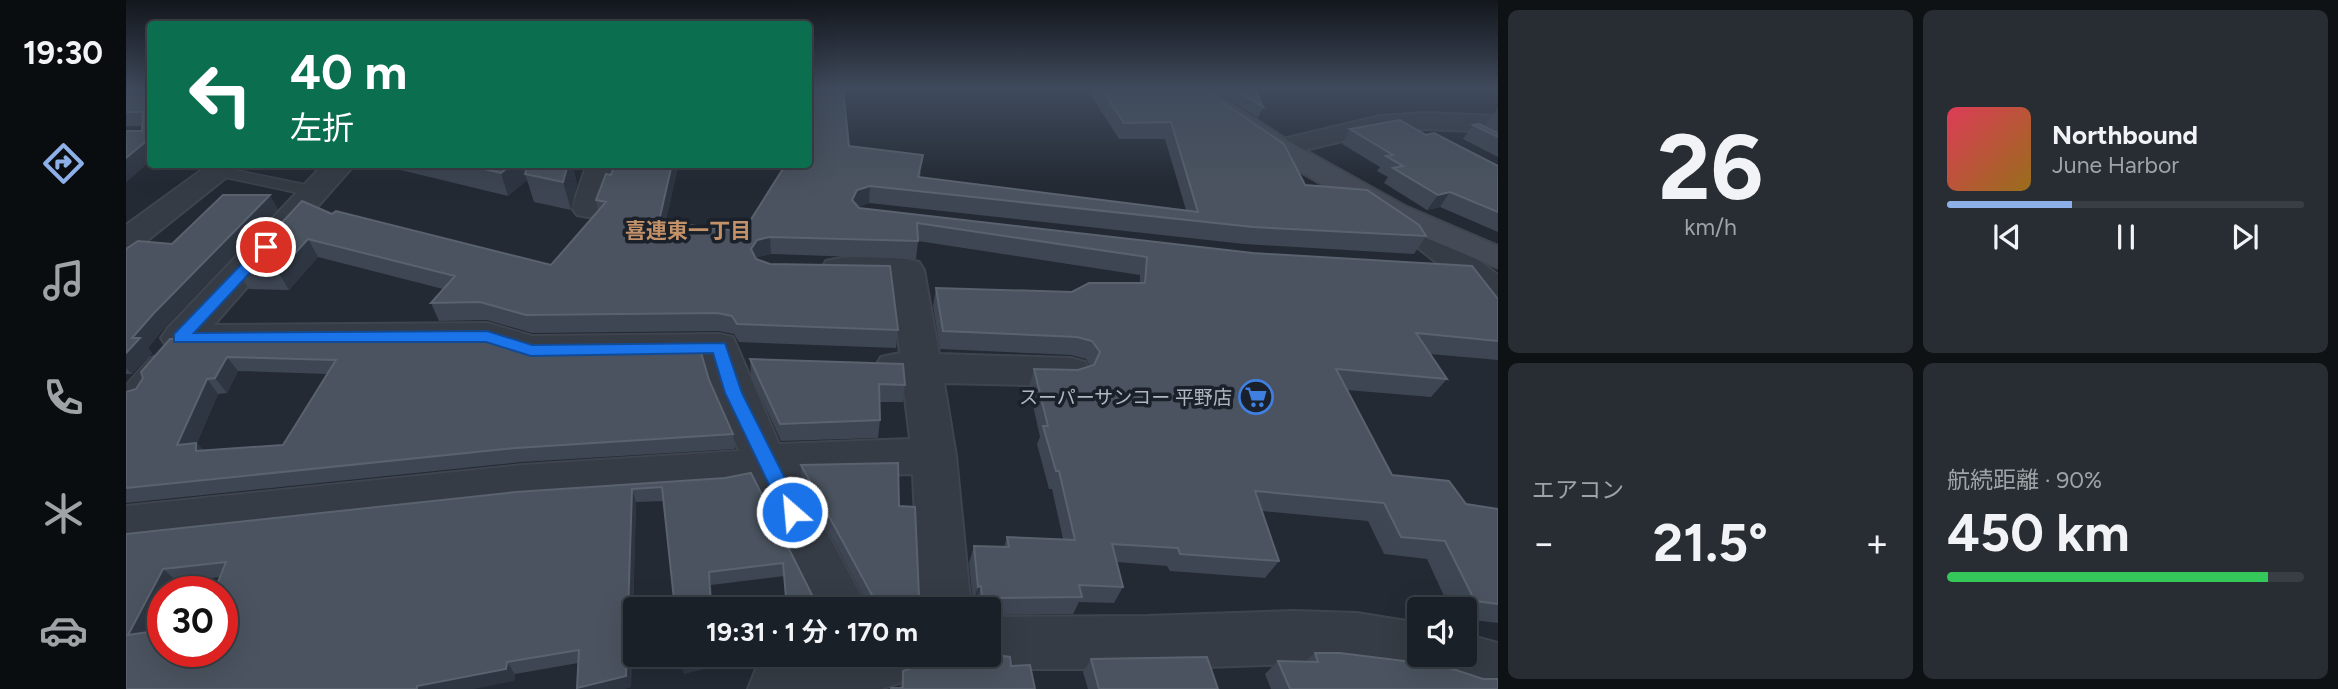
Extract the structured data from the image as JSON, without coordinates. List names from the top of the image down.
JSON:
{
  "districts": ["喜連東一丁目"],
  "places": {
    "supermarket": ["スーパーサンコー 平野店"]
  },
  "page": {
    "tabs": "19:30",
    "tile": [
      ["26", "km/h"],
      "エアコン",
      ["航続距離 · 90%", "450 km"]
    ],
    "turn": ["40 m", "左折"],
    "song": ["Northbound", "June Harbor"],
    "heat": ["−", "21.5°", "+"],
    "limit": "30",
    "trip": "19:31 · 1 分 · 170 m"
  }
}
